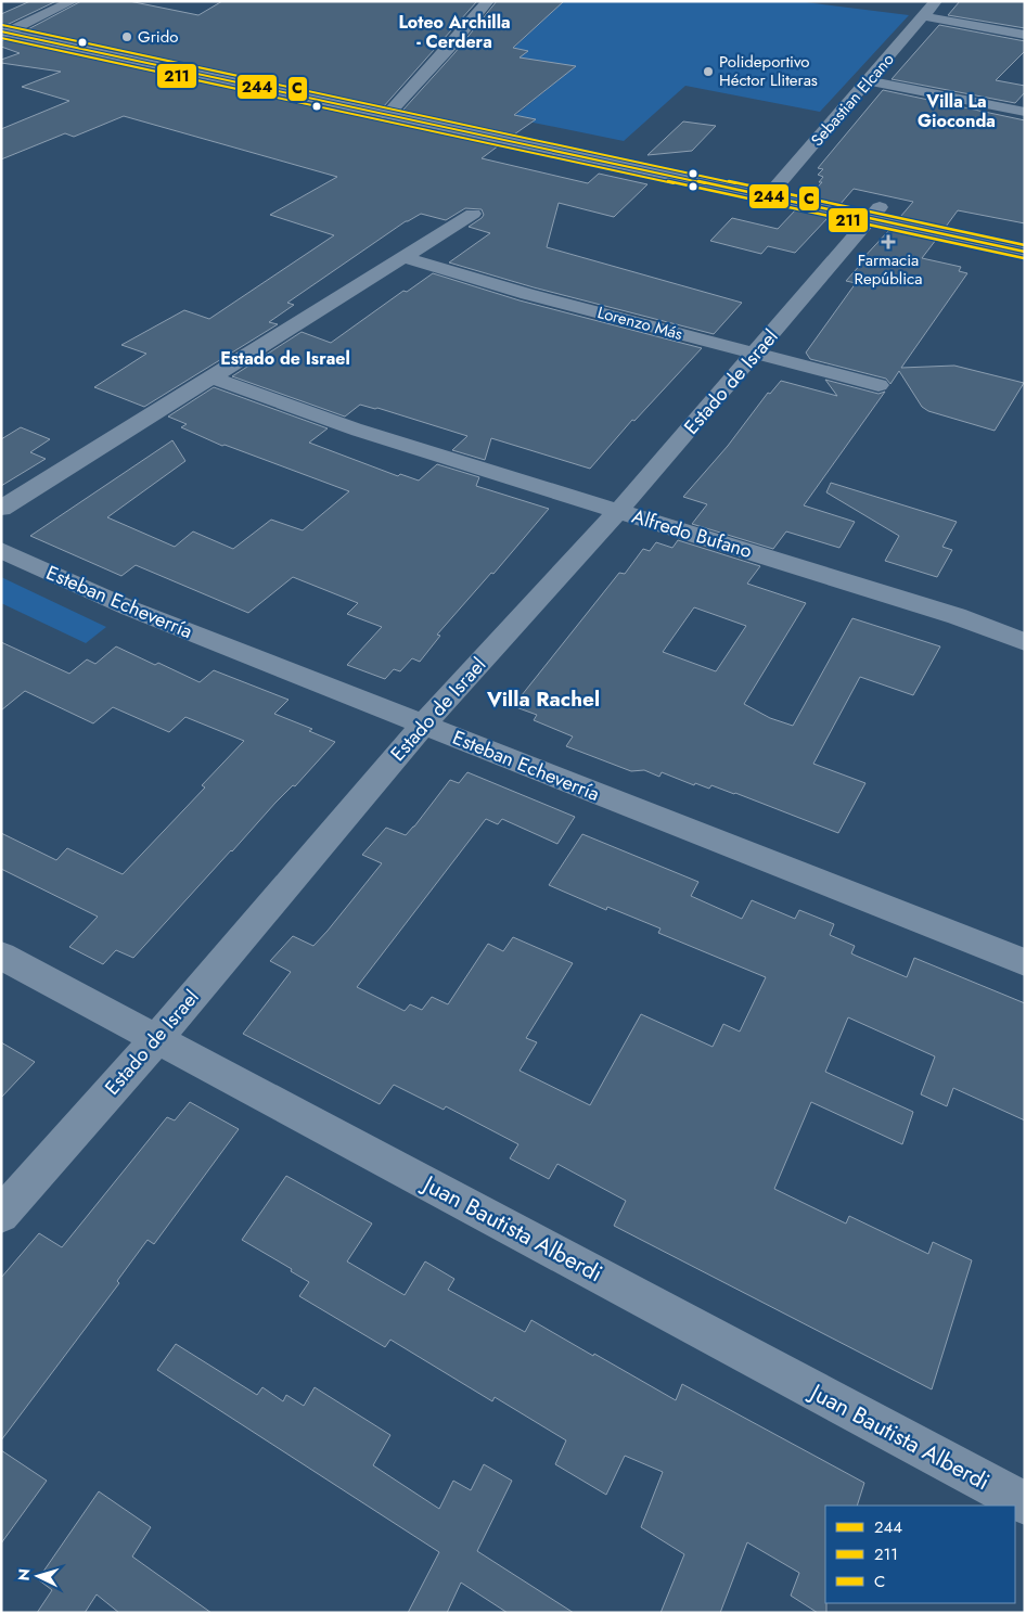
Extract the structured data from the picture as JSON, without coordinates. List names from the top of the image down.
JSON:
{
  "streets": {
    "street": [
      "Sebastian Elcano",
      "Lorenzo Más",
      "Estado de Israel",
      "Alfredo Bufano",
      "Esteban Echeverría",
      "Juan Bautista Alberdi"
    ]
  },
  "crossings": [
    ["Lorenzo Más", "Estado de Israel"],
    ["Estado de Israel", "Alfredo Bufano"],
    ["Estado de Israel", "Esteban Echeverría"],
    ["Estado de Israel", "Juan Bautista Alberdi"]
  ],
  "districts": [
    "Loteo Archilla - Cerdera",
    "Villa La Gioconda",
    "Estado de Israel",
    "Villa Rachel"
  ],
  "places": {
    "other": ["Grido", "Polideportivo Héctor Lliteras"],
    "health": ["Farmacia República"]
  },
  "lines": ["transit line C", "transit line 244", "transit line 211"],
  "legend": ["244", "211", "C"],
  "north": "left"
}
